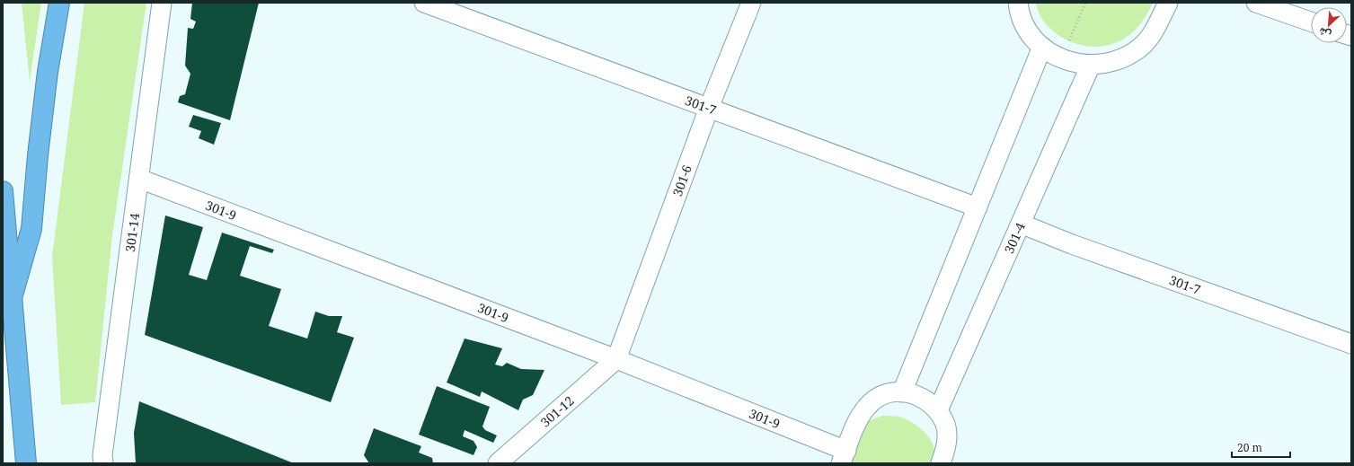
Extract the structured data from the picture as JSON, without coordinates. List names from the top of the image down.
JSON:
{
  "streets": {
    "street": [
      "301-7",
      "301-6",
      "301-9",
      "301-14",
      "301-4",
      "301-12"
    ]
  },
  "crossings": [
    ["301-7", "301-6"],
    ["301-7", "301-4"],
    ["301-6", "301-9"],
    ["301-6", "301-12"],
    ["301-9", "301-14"],
    ["301-9", "301-12"]
  ],
  "scale_bar": "20 m",
  "north": "bottom left"
}
